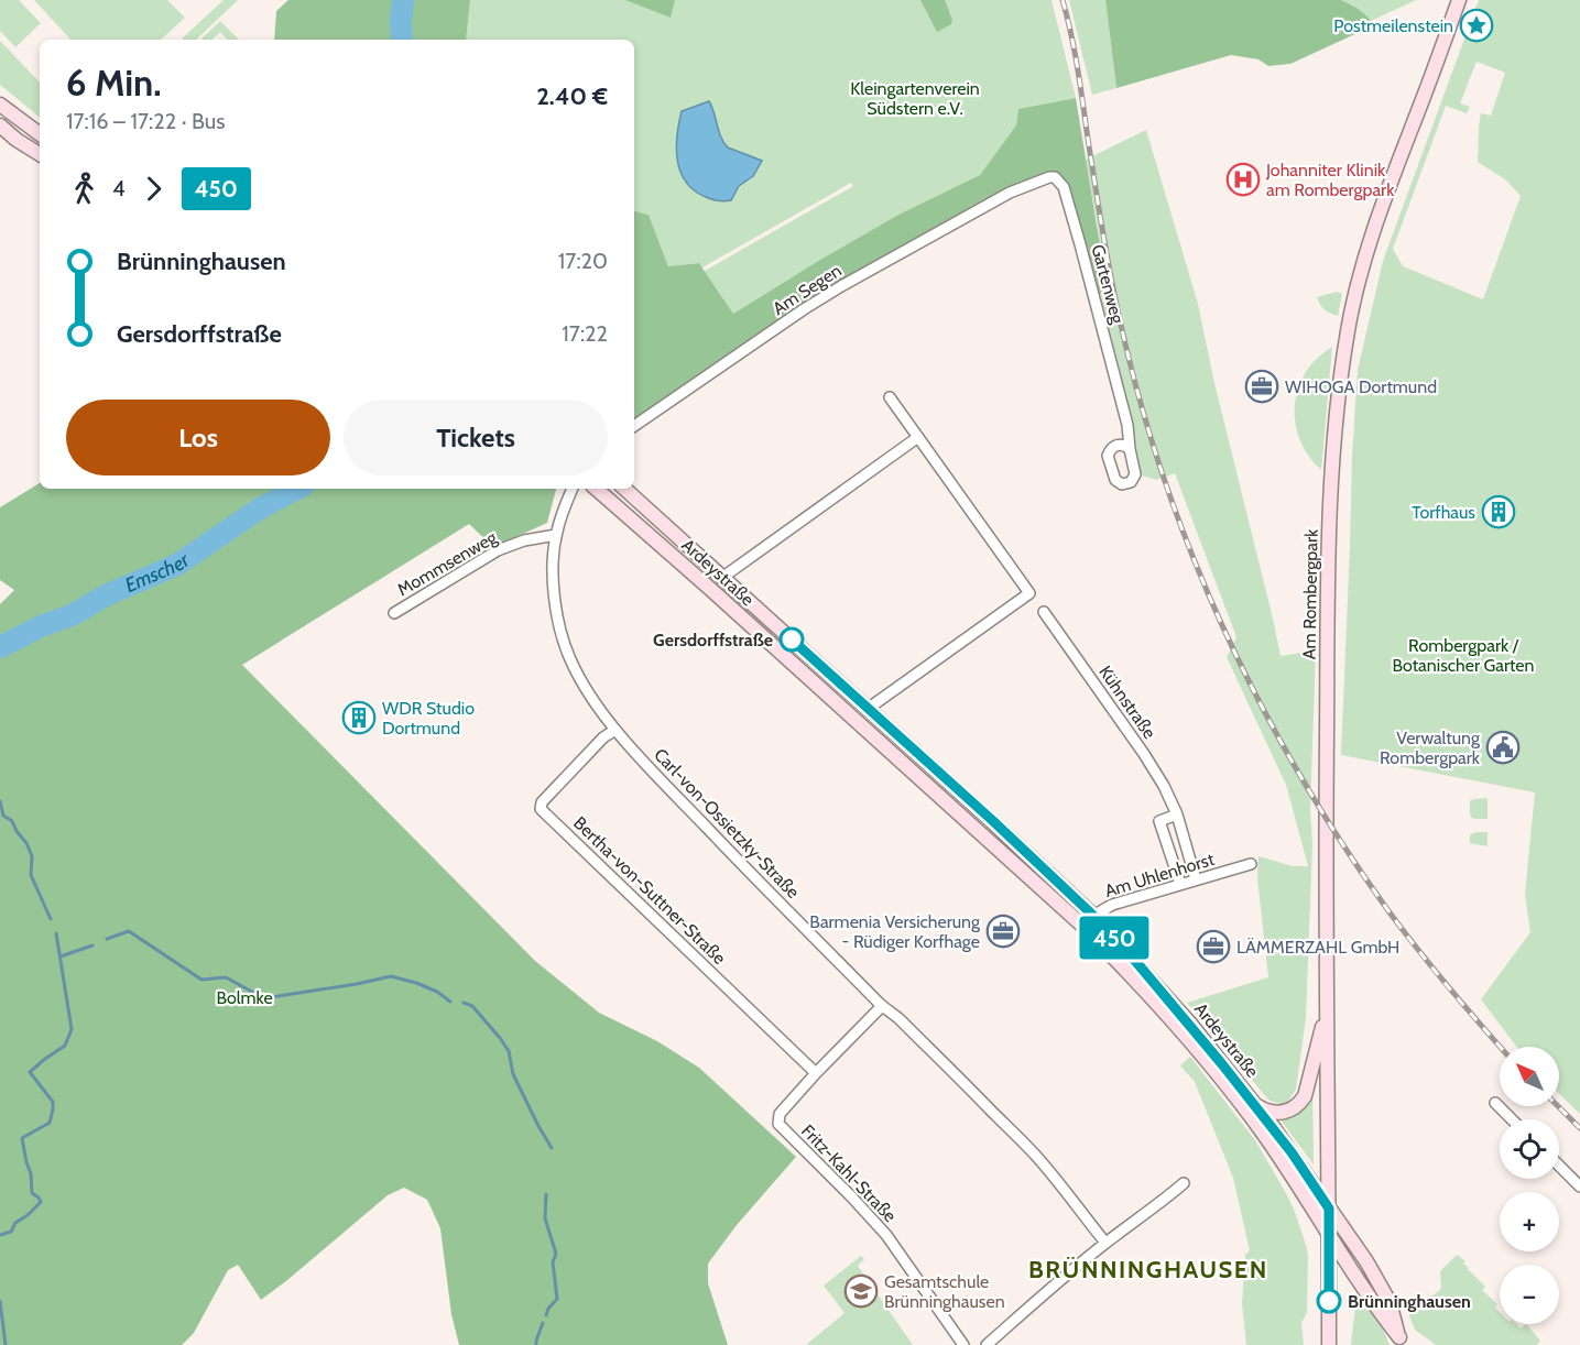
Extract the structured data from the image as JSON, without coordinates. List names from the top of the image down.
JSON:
{
  "streets": {
    "main road": ["Ardeystraße", "Am Rombergpark"],
    "street": [
      "Gartenweg",
      "Am Segen",
      "Mommsenweg",
      "Kühnstraße",
      "Carl-von-Ossietzky-Straße",
      "Am Uhlenhorst",
      "Bertha-von-Suttner-Straße",
      "Fritz-Kahl-Straße"
    ]
  },
  "crossings": [
    ["Gartenweg", "Am Segen"],
    ["Mommsenweg", "Carl-von-Ossietzky-Straße"],
    ["Ardeystraße", "Am Rombergpark"],
    ["Ardeystraße", "Am Uhlenhorst"],
    ["Kühnstraße", "Am Uhlenhorst"],
    ["Carl-von-Ossietzky-Straße", "Bertha-von-Suttner-Straße"],
    ["Bertha-von-Suttner-Straße", "Fritz-Kahl-Straße"]
  ],
  "districts": ["BRÜNNINGHAUSEN"],
  "water": ["Emscher"],
  "parks": ["Kleingartenverein Südstern e.V.", "Rombergpark / Botanischer Garten", "Bolmke"],
  "places": {
    "place": ["Postmeilenstein"],
    "hospital": ["Johanniter Klinik am Rombergpark"],
    "office": ["WIHOGA Dortmund", "Barmenia Versicherung - Rüdiger Korfhage", "LÄMMERZAHL GmbH"],
    "building": ["Torfhaus", "WDR Studio Dortmund"],
    "other": ["Gersdorffstraße", "Brünninghausen"],
    "public building": ["Verwaltung Rombergpark"],
    "school or university": ["Gesamtschule Brünninghausen"]
  },
  "lines": ["bus line 450"],
  "north": "top left",
  "page": {
    "on_map": "450",
    "heading": ["6 Min.", "17:16 – 17:22 · Bus", "2.40 €"],
    "legs": ["4", "450"],
    "list": [
      {
        "name": "Brünninghausen",
        "value": "17:20"
      },
      {
        "name": "Gersdorffstraße",
        "value": "17:22"
      }
    ],
    "buttons": ["Los", "Tickets"],
    "map_buttons": ["+", "−"]
  }
}
